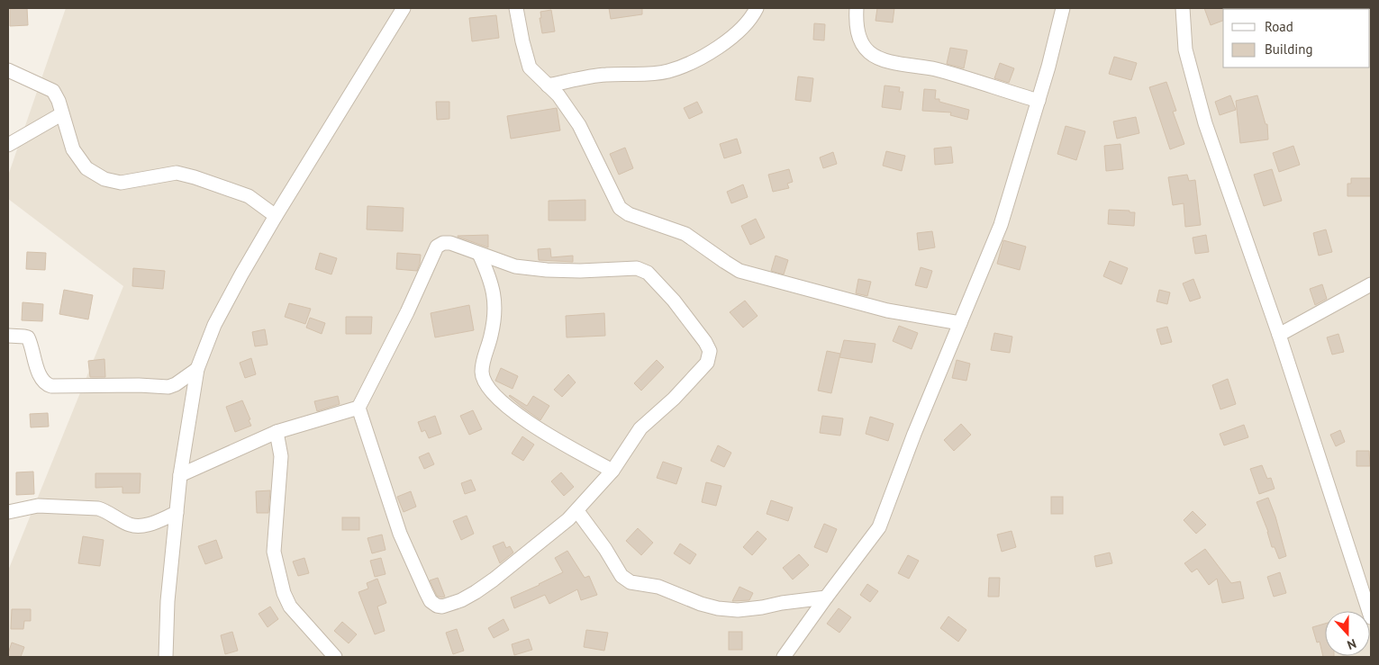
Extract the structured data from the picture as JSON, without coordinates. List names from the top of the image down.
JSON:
{
  "legend": ["Road", "Building"],
  "north": "bottom"
}
